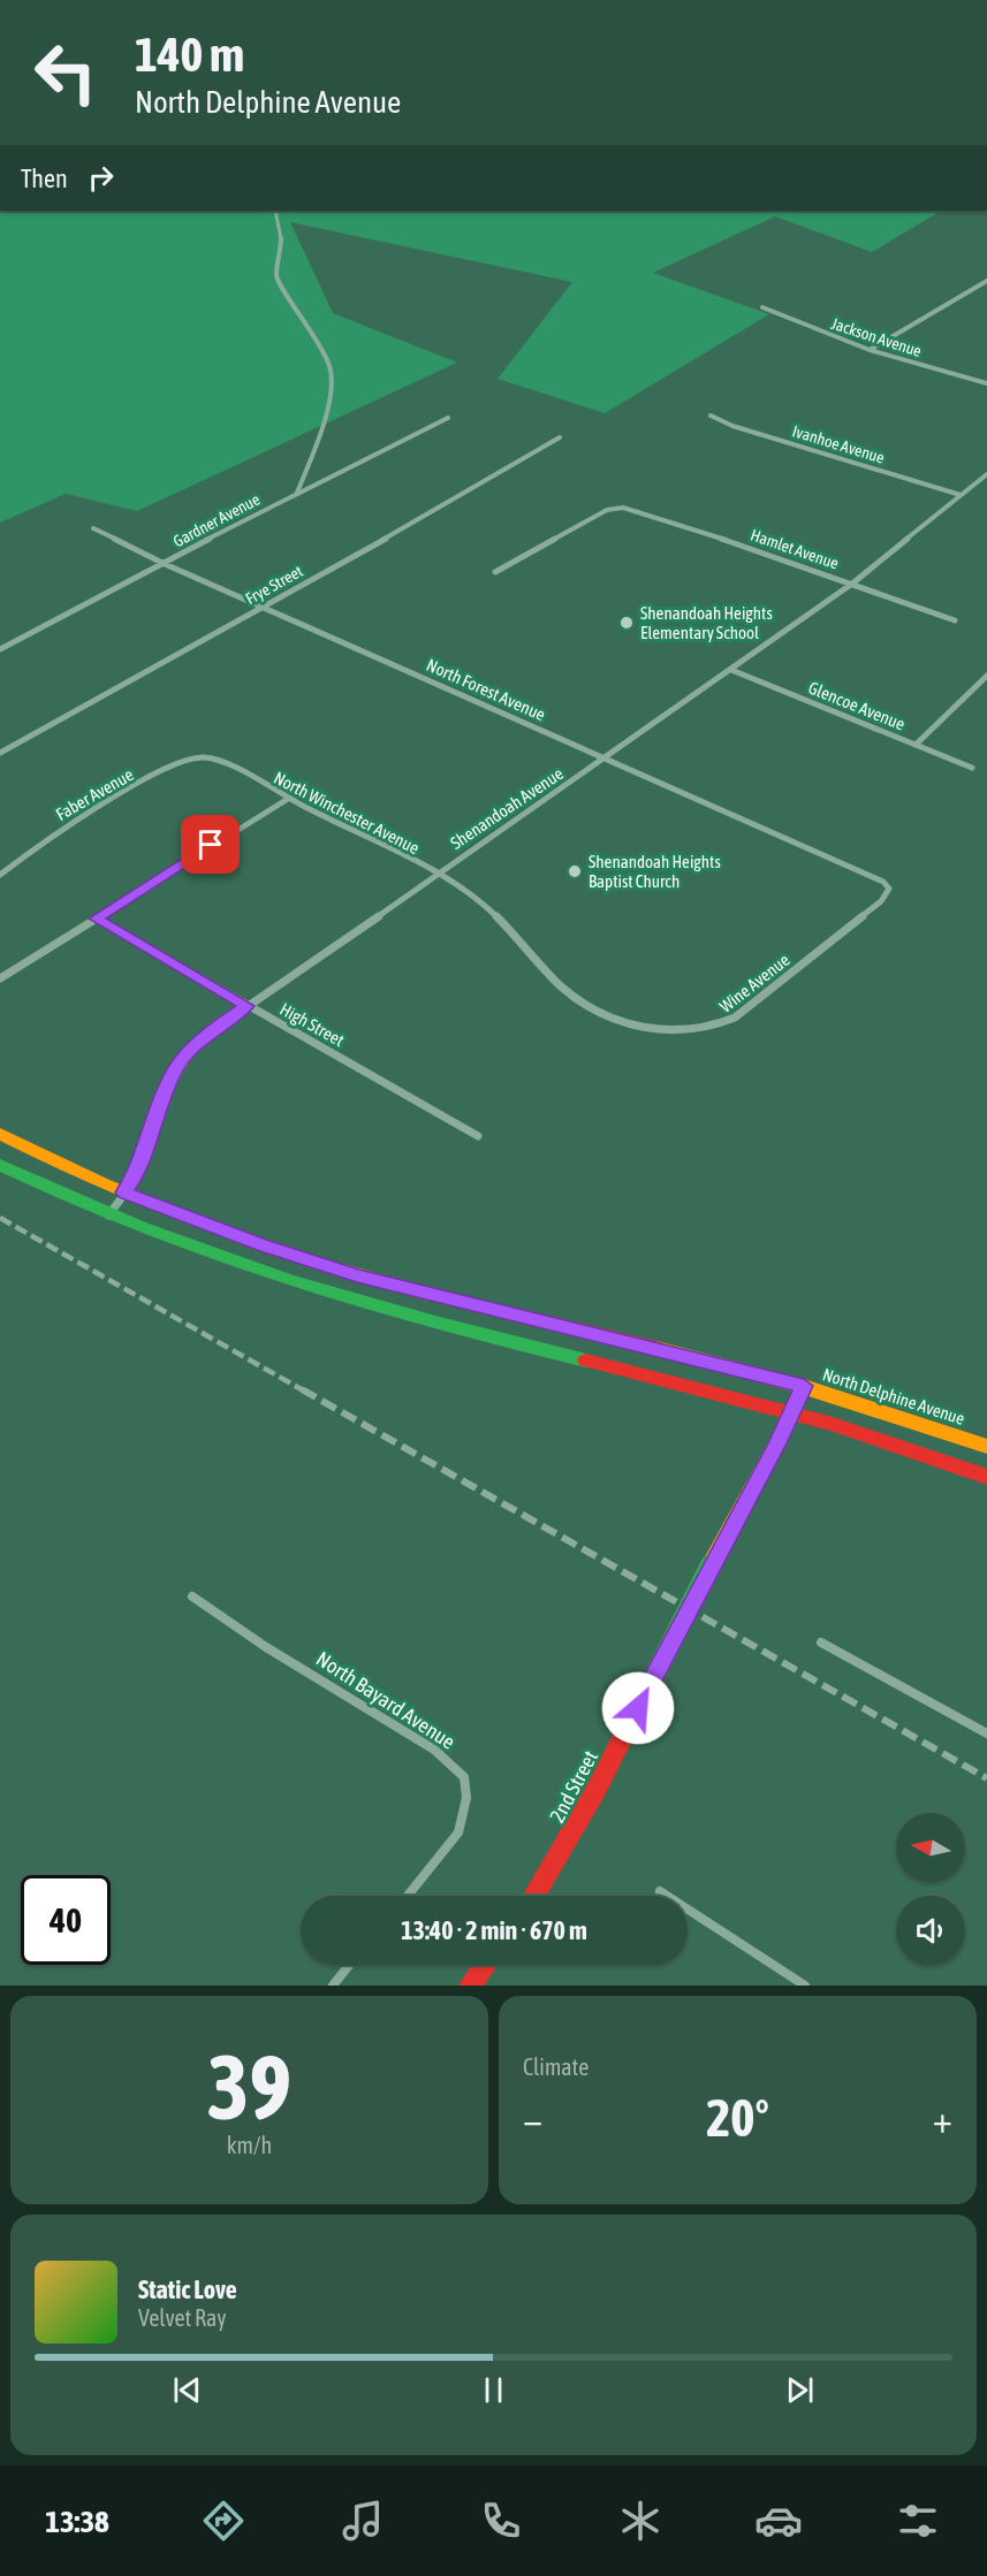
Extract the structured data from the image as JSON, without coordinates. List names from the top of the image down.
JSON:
{
  "streets": {
    "main road": ["North Delphine Avenue", "2nd Street"],
    "street": [
      "Jackson Avenue",
      "Ivanhoe Avenue",
      "Gardner Avenue",
      "Hamlet Avenue",
      "Frye Street",
      "North Forest Avenue",
      "Glencoe Avenue",
      "Faber Avenue",
      "Shenandoah Avenue",
      "North Winchester Avenue",
      "Wine Avenue",
      "High Street",
      "North Bayard Avenue"
    ]
  },
  "crossings": [
    ["Ivanhoe Avenue", "Shenandoah Avenue"],
    ["Gardner Avenue", "North Forest Avenue"],
    ["Hamlet Avenue", "Shenandoah Avenue"],
    ["Frye Street", "North Forest Avenue"],
    ["North Forest Avenue", "Shenandoah Avenue"],
    ["North Forest Avenue", "Wine Avenue"],
    ["Glencoe Avenue", "Shenandoah Avenue"],
    ["Faber Avenue", "North Winchester Avenue"],
    ["Shenandoah Avenue", "North Winchester Avenue"],
    ["Shenandoah Avenue", "High Street"],
    ["Shenandoah Avenue", "North Delphine Avenue"],
    ["North Winchester Avenue", "Wine Avenue"],
    ["North Delphine Avenue", "2nd Street"]
  ],
  "places": ["Shenandoah Heights Elementary School", "Shenandoah Heights Baptist Church"],
  "north": "left",
  "page": {
    "turn": ["140 m", "North Delphine Avenue"],
    "then": "Then",
    "limit": "40",
    "trip": "13:40 · 2 min · 670 m",
    "tile": [
      ["39", "km/h"],
      "Climate"
    ],
    "heat": ["−", "20°", "+"],
    "song": ["Static Love", "Velvet Ray"],
    "tabs": "13:38"
  }
}
